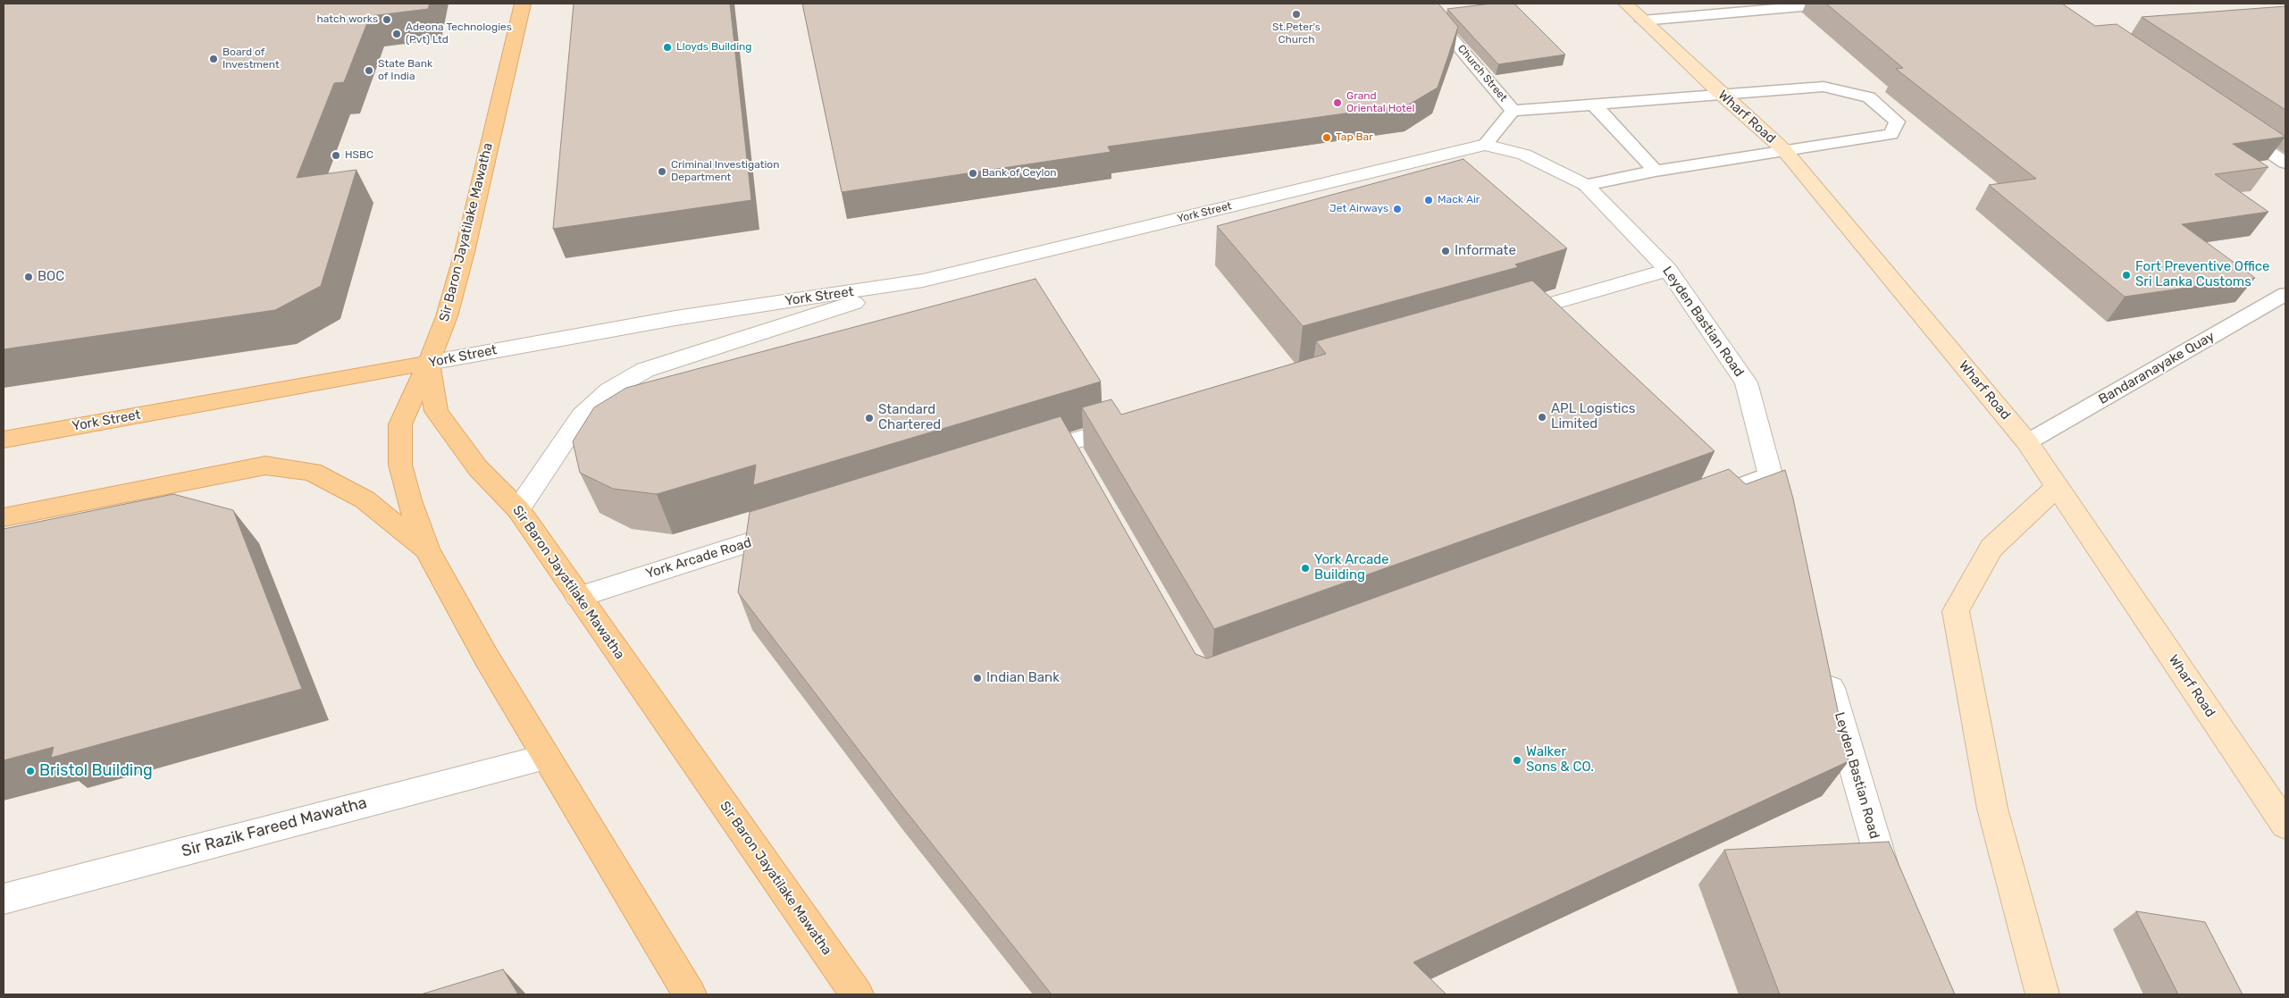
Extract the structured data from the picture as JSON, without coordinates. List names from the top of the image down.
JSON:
{
  "streets": {
    "main road": ["Wharf Road", "York Street", "Sir Baron Jayatilake Mawatha"],
    "street": ["Leyden Bastian Road", "York Arcade Road", "Sir Razik Fareed Mawatha"],
    "lane": ["Church Street", "Bandaranayake Quay"]
  },
  "crossings": [
    ["Church Street", "York Street"],
    ["Church Street", "Leyden Bastian Road"],
    ["Wharf Road", "Bandaranayake Quay"],
    ["York Street", "Sir Baron Jayatilake Mawatha"],
    ["York Street", "Leyden Bastian Road"],
    ["Sir Baron Jayatilake Mawatha", "York Arcade Road"]
  ],
  "places": [
    "St.Peter's Church",
    "hatch works",
    "Adeona Technologies (Pvt) Ltd",
    "Lloyds Building",
    "Board of Investment",
    "State Bank of India",
    "Grand Oriental Hotel",
    "Tap Bar",
    "HSBC",
    "Criminal Investigation Department",
    "Bank of Ceylon",
    "Mack Air",
    "Jet Airways",
    "Informate",
    "Fort Preventive Office Sri Lanka Customs",
    "BOC",
    "APL Logistics Limited",
    "Standard Chartered",
    "York Arcade Building",
    "Indian Bank",
    "Walker Sons & CO.",
    "Bristol Building"
  ]
}
